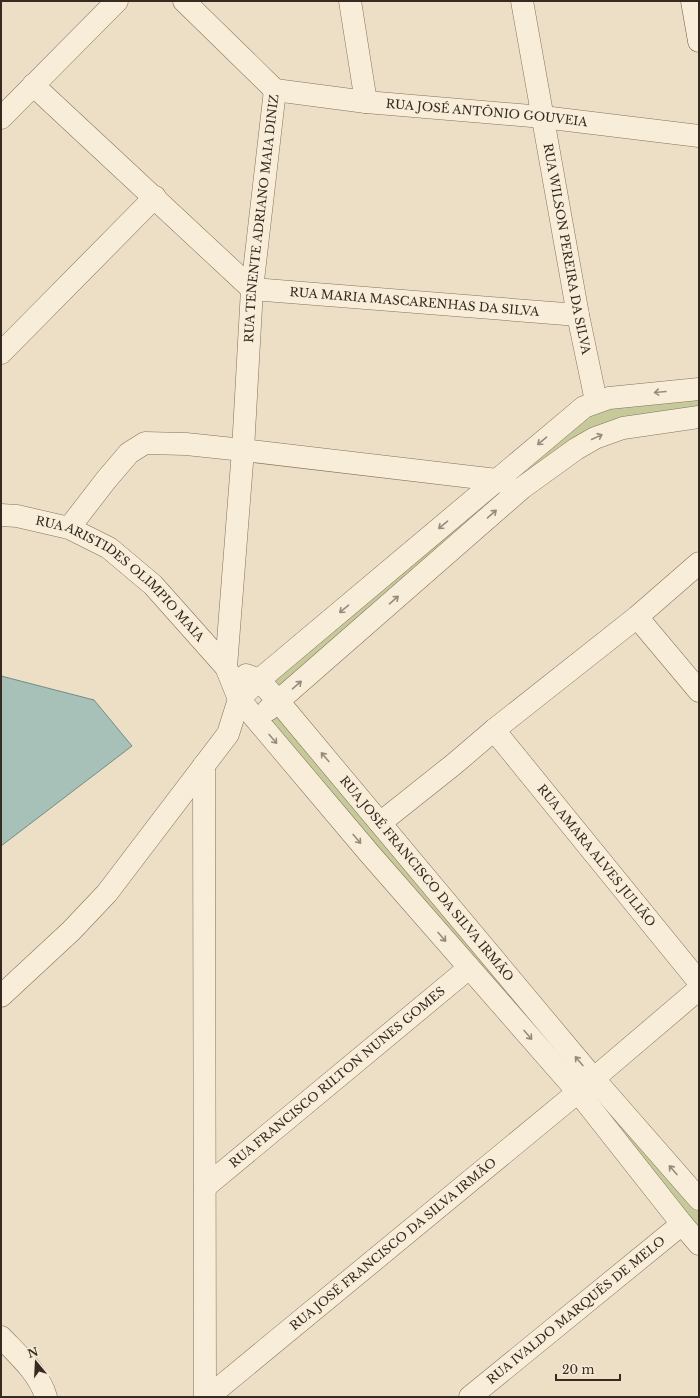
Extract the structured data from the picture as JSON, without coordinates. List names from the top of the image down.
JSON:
{
  "streets": {
    "street": [
      "RUA JOSÉ ANTÔNIO GOUVEIA",
      "RUA TENENTE ADRIANO MAIA DINIZ",
      "RUA WILSON PEREIRA DA SILVA",
      "RUA MARIA MASCARENHAS DA SILVA",
      "RUA ARISTIDES OLIMPIO MAIA",
      "RUA AMARA ALVES JULIÃO",
      "RUA JOSÉ FRANCISCO DA SILVA IRMÃO",
      "RUA FRANCISCO RILTON NUNES GOMES",
      "RUA IVALDO MARQUÊS DE MELO"
    ]
  },
  "crossings": [
    ["RUA JOSÉ ANTÔNIO GOUVEIA", "RUA TENENTE ADRIANO MAIA DINIZ"],
    ["RUA JOSÉ ANTÔNIO GOUVEIA", "RUA WILSON PEREIRA DA SILVA"],
    ["RUA TENENTE ADRIANO MAIA DINIZ", "RUA MARIA MASCARENHAS DA SILVA"],
    ["RUA TENENTE ADRIANO MAIA DINIZ", "RUA ARISTIDES OLIMPIO MAIA"],
    ["RUA TENENTE ADRIANO MAIA DINIZ", "RUA JOSÉ FRANCISCO DA SILVA IRMÃO"],
    ["RUA WILSON PEREIRA DA SILVA", "RUA MARIA MASCARENHAS DA SILVA"],
    ["RUA ARISTIDES OLIMPIO MAIA", "RUA JOSÉ FRANCISCO DA SILVA IRMÃO"],
    ["RUA JOSÉ FRANCISCO DA SILVA IRMÃO", "RUA FRANCISCO RILTON NUNES GOMES"],
    ["RUA JOSÉ FRANCISCO DA SILVA IRMÃO", "RUA IVALDO MARQUÊS DE MELO"]
  ],
  "scale_bar": "20 m",
  "north": "top"
}
